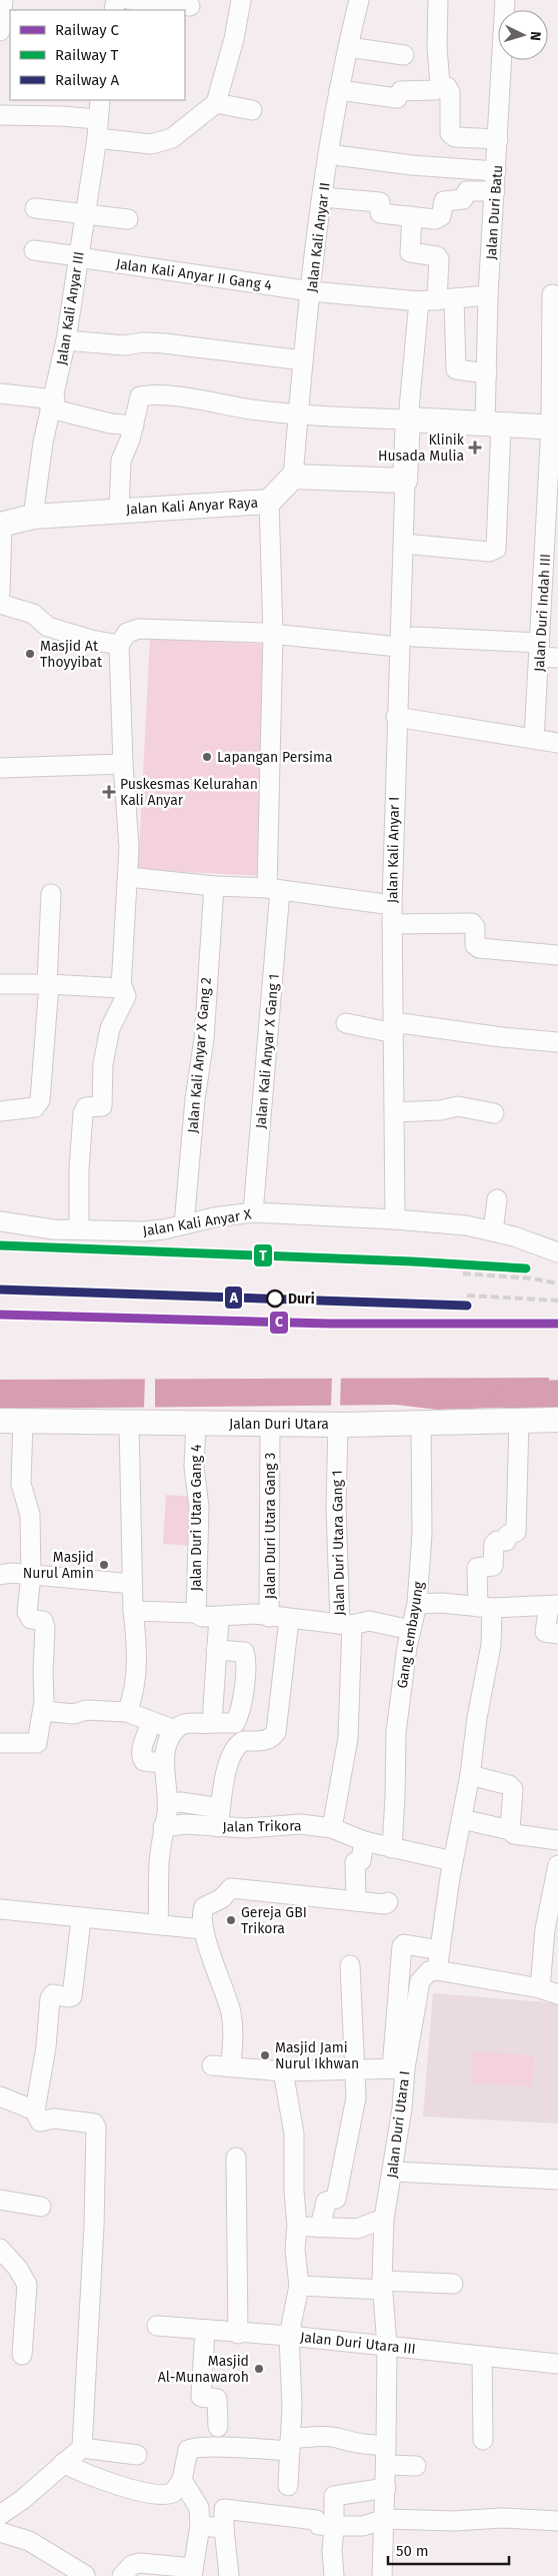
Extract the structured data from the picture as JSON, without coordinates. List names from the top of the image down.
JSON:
{
  "streets": {
    "street": [
      "Jalan Duri Batu",
      "Jalan Kali Anyar II",
      "Jalan Kali Anyar II Gang 4",
      "Jalan Kali Anyar III",
      "Jalan Kali Anyar Raya",
      "Jalan Duri Indah III",
      "Jalan Kali Anyar I",
      "Jalan Kali Anyar X Gang 1",
      "Jalan Kali Anyar X Gang 2",
      "Jalan Kali Anyar X",
      "Jalan Duri Utara",
      "Jalan Duri Utara Gang 4",
      "Jalan Duri Utara Gang 3",
      "Jalan Duri Utara Gang 1",
      "Gang Lembayung",
      "Jalan Trikora",
      "Jalan Duri Utara I",
      "Jalan Duri Utara III"
    ]
  },
  "crossings": [
    ["Jalan Duri Batu", "Jalan Kali Anyar II Gang 4"],
    ["Jalan Duri Batu", "Jalan Kali Anyar I"],
    ["Jalan Kali Anyar II", "Jalan Kali Anyar II Gang 4"],
    ["Jalan Kali Anyar II", "Jalan Kali Anyar Raya"],
    ["Jalan Kali Anyar II Gang 4", "Jalan Kali Anyar III"],
    ["Jalan Kali Anyar III", "Jalan Kali Anyar Raya"],
    ["Jalan Kali Anyar Raya", "Jalan Kali Anyar X Gang 1"],
    ["Jalan Kali Anyar I", "Jalan Kali Anyar X"],
    ["Jalan Kali Anyar X Gang 1", "Jalan Kali Anyar X"],
    ["Jalan Kali Anyar X Gang 2", "Jalan Kali Anyar X"],
    ["Jalan Duri Utara", "Jalan Duri Utara Gang 4"],
    ["Jalan Duri Utara", "Jalan Duri Utara Gang 3"],
    ["Jalan Duri Utara", "Jalan Duri Utara Gang 1"],
    ["Jalan Duri Utara", "Gang Lembayung"],
    ["Jalan Duri Utara Gang 3", "Jalan Duri Utara Gang 1"],
    ["Jalan Duri Utara Gang 3", "Gang Lembayung"],
    ["Jalan Duri Utara Gang 1", "Jalan Trikora"],
    ["Gang Lembayung", "Jalan Trikora"],
    ["Jalan Duri Utara I", "Jalan Duri Utara III"]
  ],
  "places": {
    "health": ["Klinik Husada Mulia", "Puskesmas Kelurahan Kali Anyar"],
    "other": [
      "Masjid At Thoyyibat",
      "Lapangan Persima",
      "Duri",
      "Masjid Nurul Amin",
      "Gereja GBI Trikora",
      "Masjid Jami Nurul Ikhwan",
      "Masjid Al-Munawaroh"
    ]
  },
  "lines": ["rail line T", "rail line A", "rail line C"],
  "legend": ["Railway C", "Railway T", "Railway A"],
  "scale_bar": "50 m",
  "north": "right"
}
